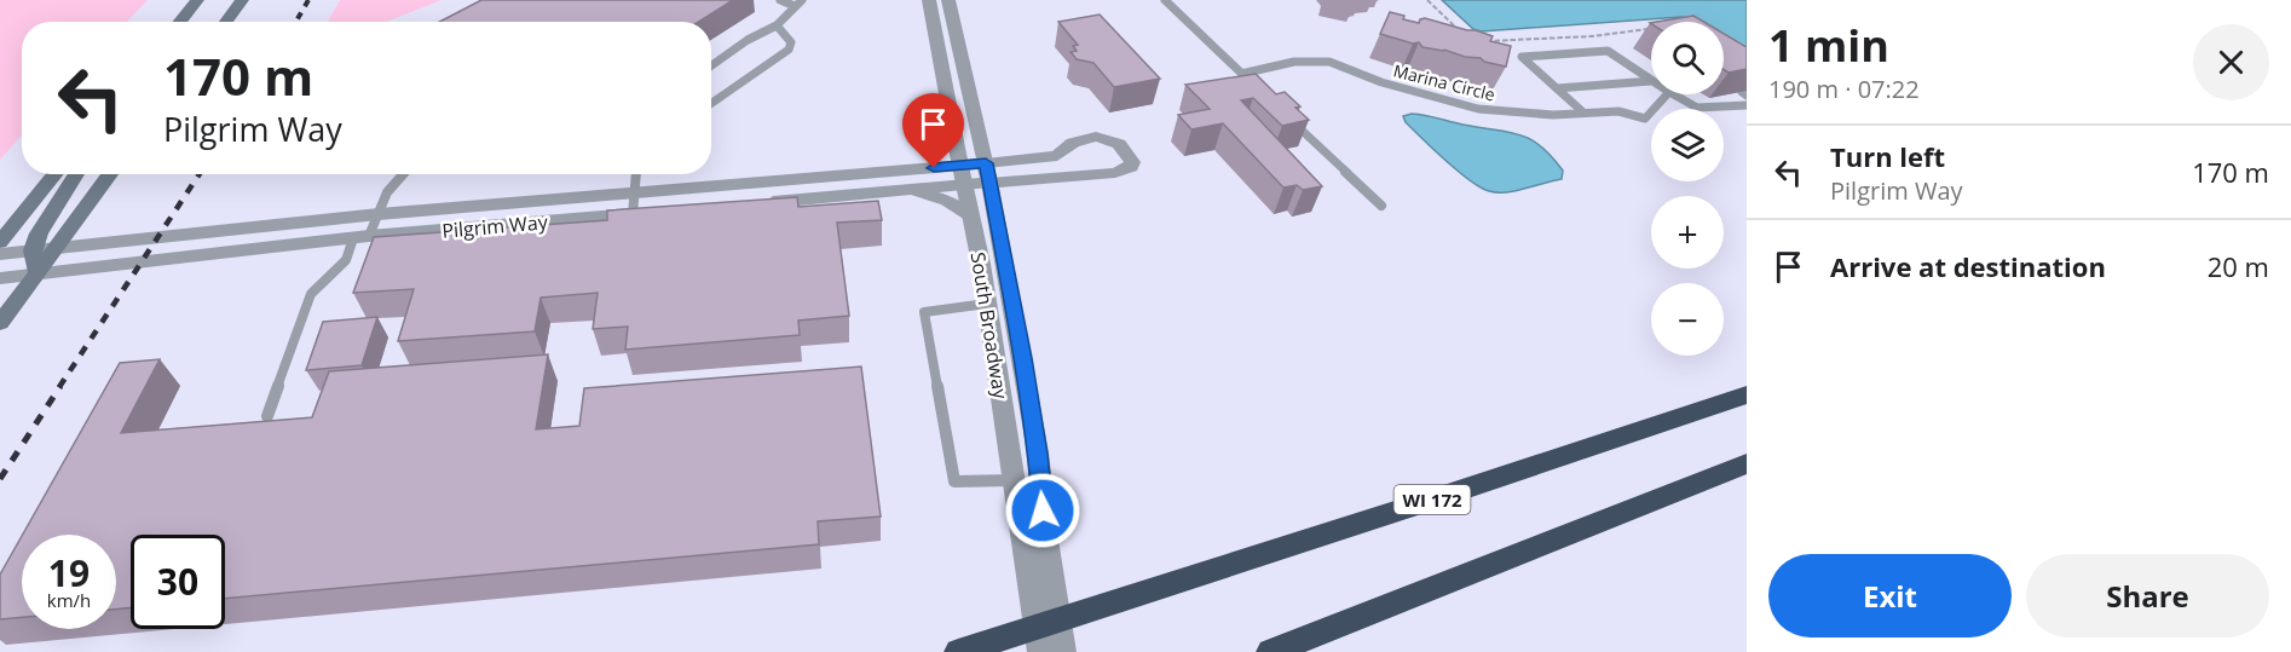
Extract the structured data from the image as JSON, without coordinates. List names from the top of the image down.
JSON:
{
  "streets": {
    "highway": ["WI 172"],
    "street": ["Pilgrim Way", "South Broadway"],
    "lane": ["Marina Circle"]
  },
  "crossings": [
    ["Pilgrim Way", "South Broadway"]
  ],
  "page": {
    "heading": ["1 min", "190 m · 07:22"],
    "map_buttons": ["+", "−"],
    "turn": ["170 m", "Pilgrim Way"],
    "list": [
      {
        "name": "Turn left",
        "note": "Pilgrim Way",
        "value": "170 m"
      },
      {
        "name": "Arrive at destination",
        "value": "20 m"
      }
    ],
    "speed": "19 km/h",
    "limit": "30",
    "buttons": ["Exit", "Share"]
  }
}
